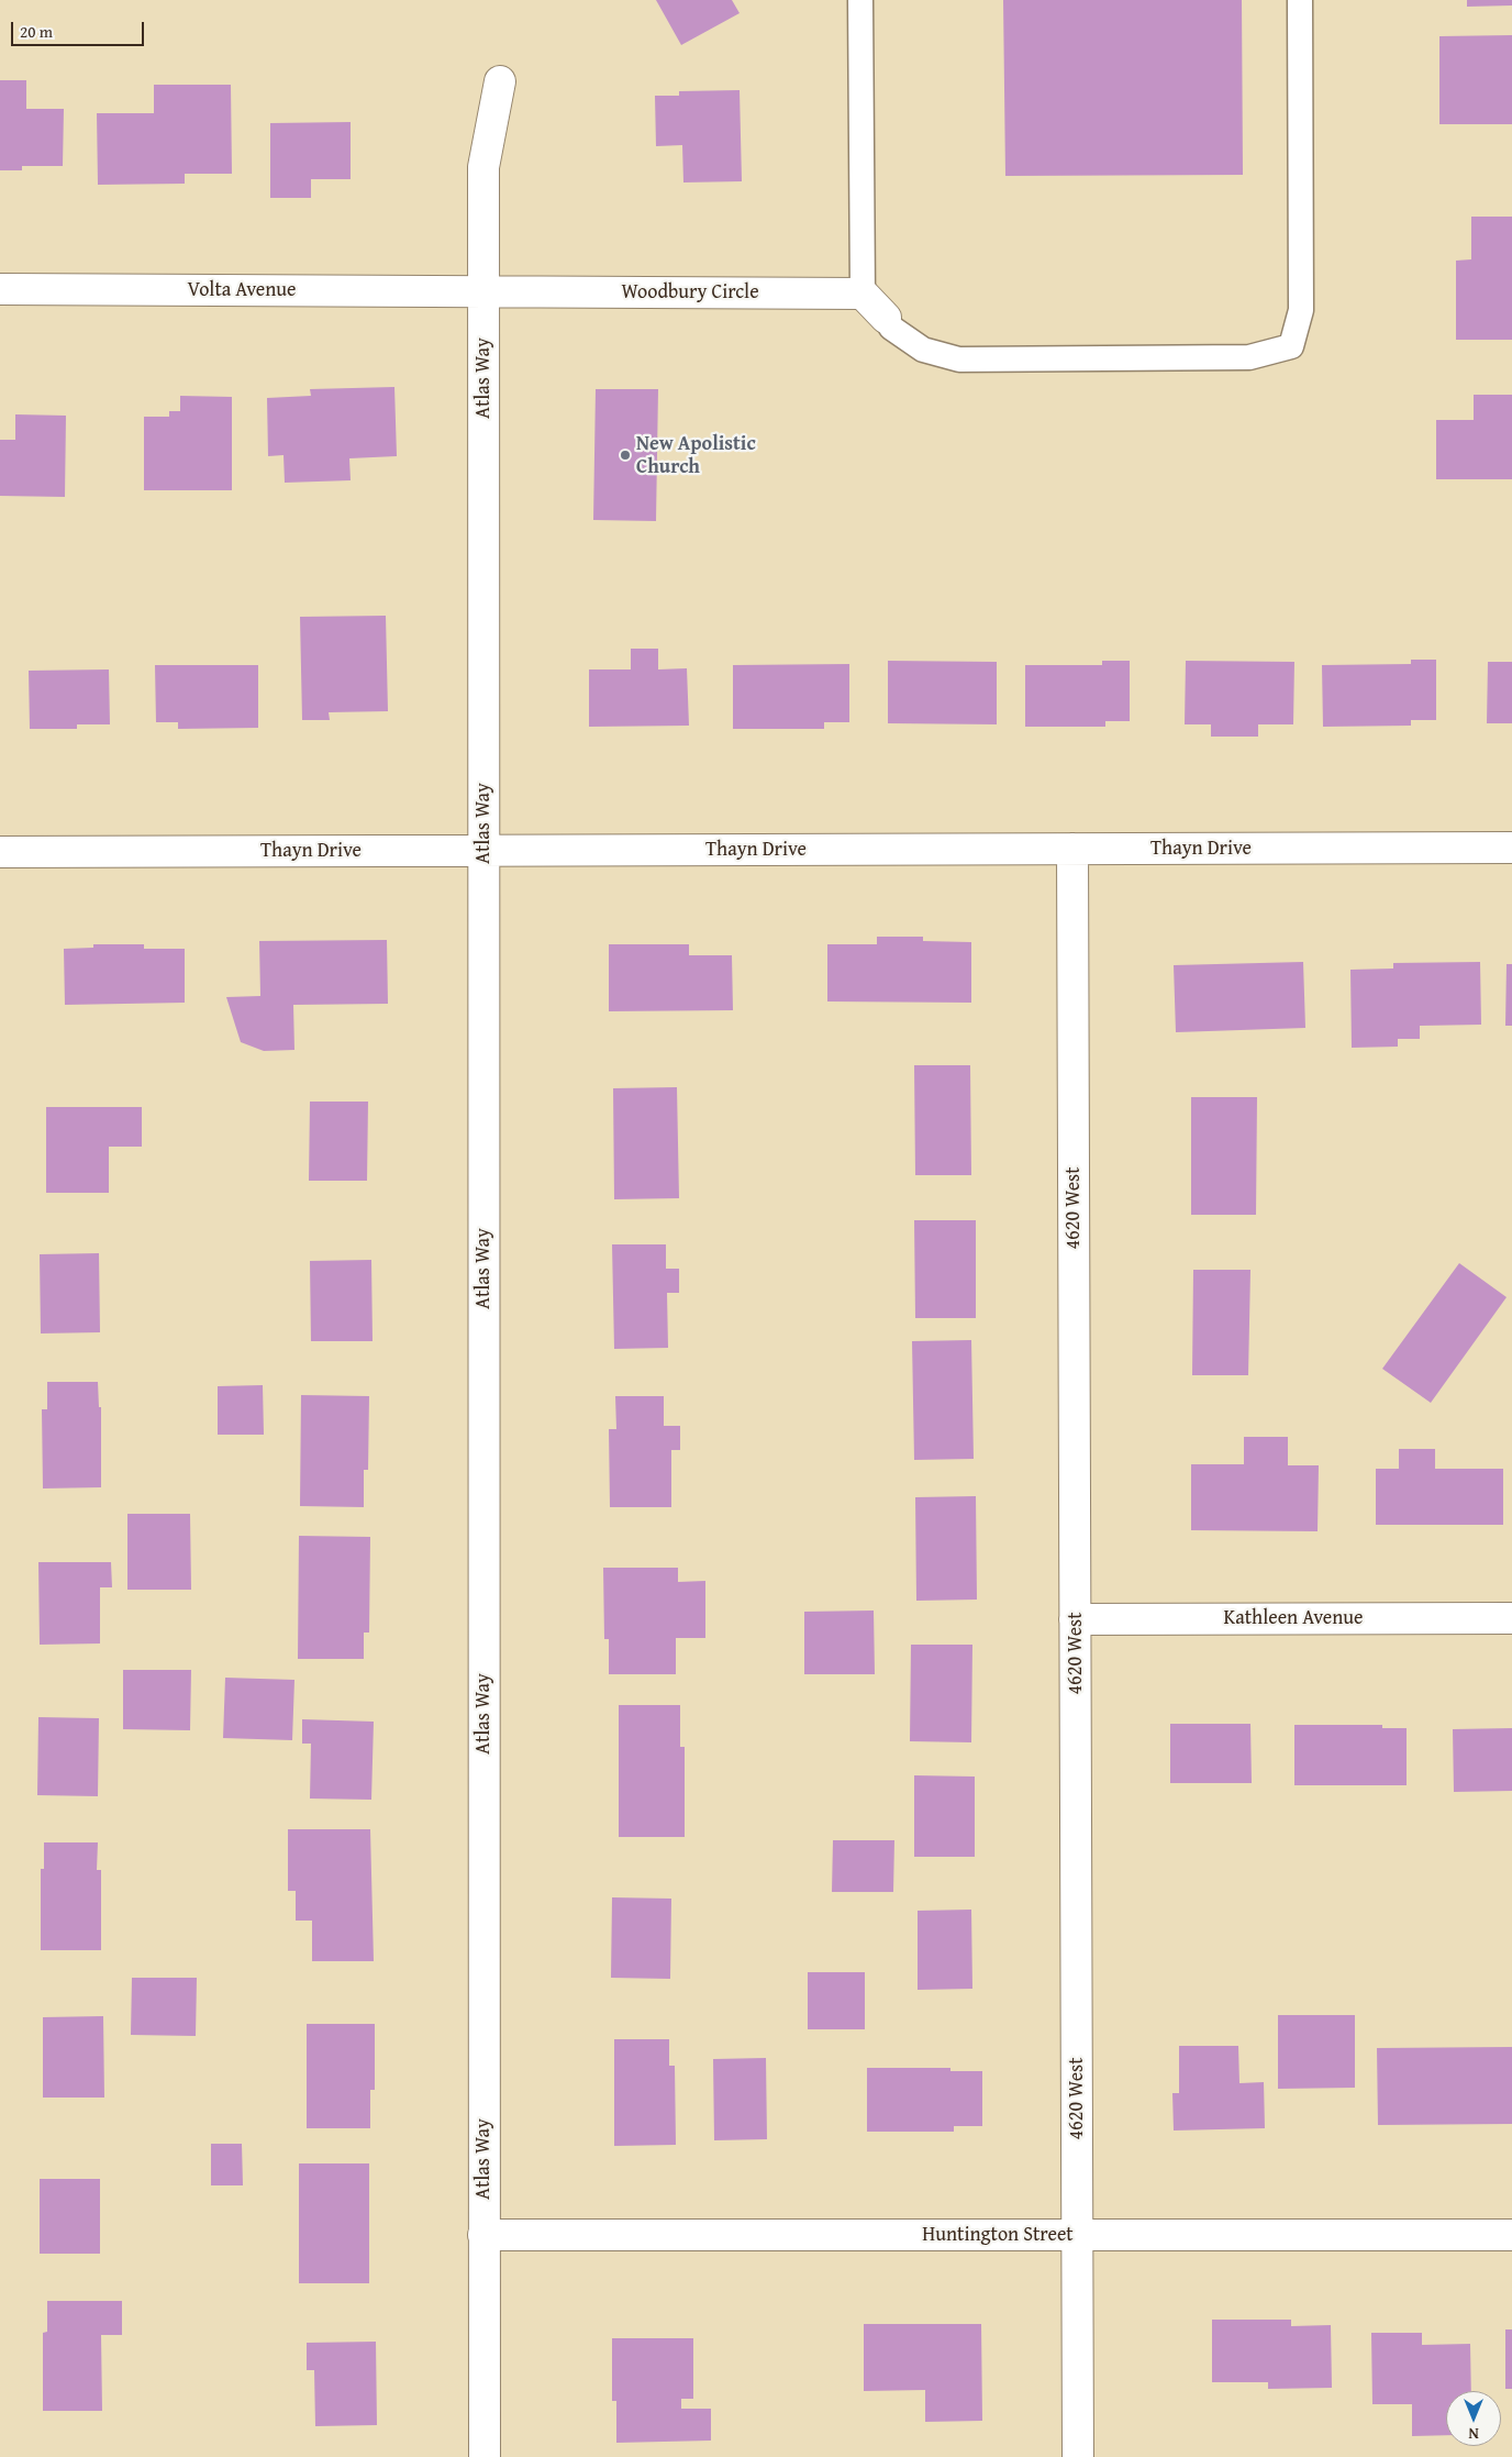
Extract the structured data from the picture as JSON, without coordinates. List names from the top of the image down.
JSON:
{
  "streets": {
    "street": [
      "Volta Avenue",
      "Woodbury Circle",
      "Atlas Way",
      "Thayn Drive",
      "4620 West",
      "Kathleen Avenue",
      "Huntington Street"
    ]
  },
  "crossings": [
    ["Volta Avenue", "Woodbury Circle"],
    ["Volta Avenue", "Atlas Way"],
    ["Woodbury Circle", "Atlas Way"],
    ["Atlas Way", "Thayn Drive"],
    ["Atlas Way", "Huntington Street"],
    ["Thayn Drive", "4620 West"],
    ["4620 West", "Kathleen Avenue"],
    ["4620 West", "Huntington Street"]
  ],
  "places": ["New Apolistic Church"],
  "scale_bar": "20 m",
  "north": "bottom"
}
